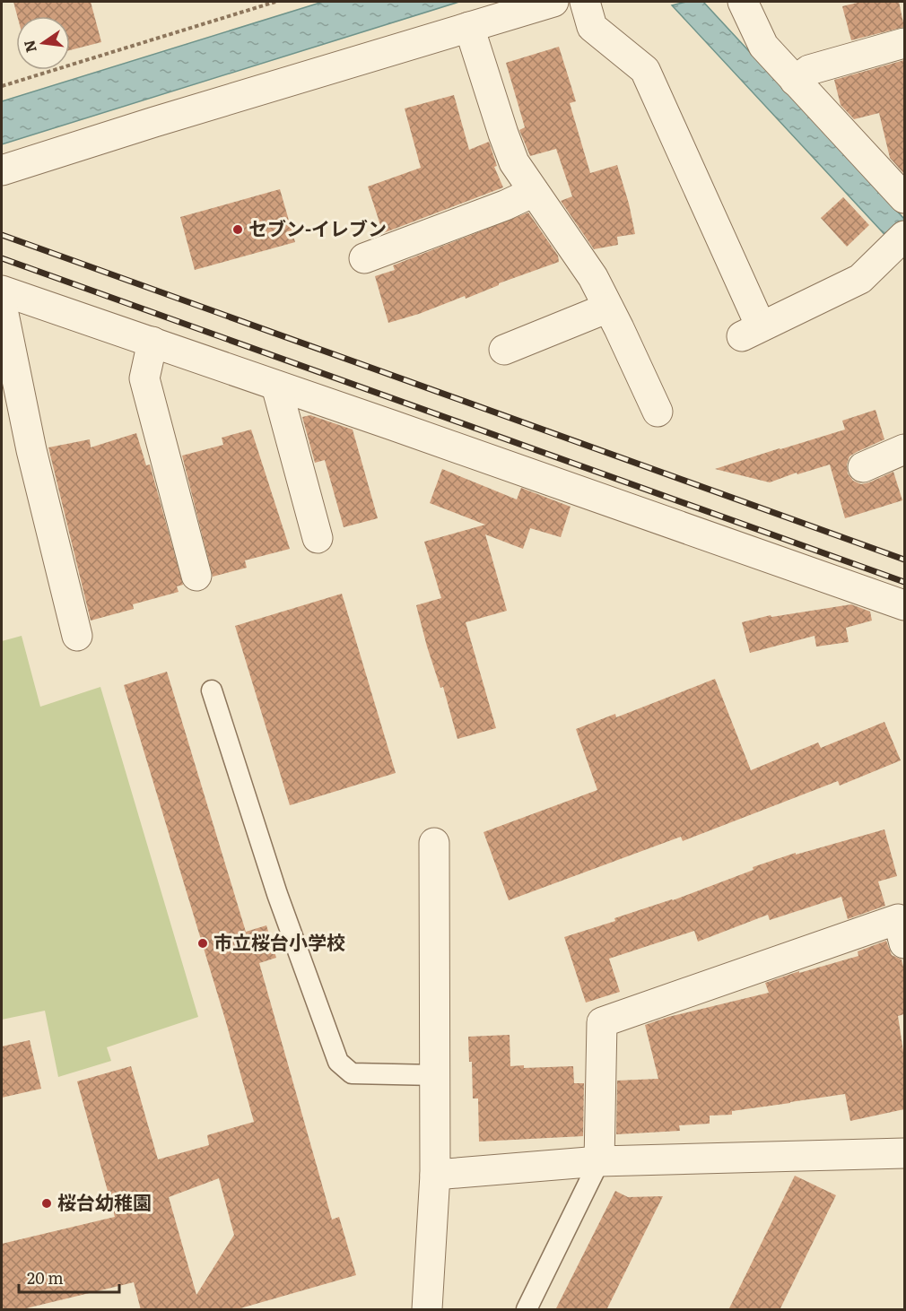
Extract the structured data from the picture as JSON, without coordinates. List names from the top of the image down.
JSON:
{
  "places": ["セブン-イレブン", "市立桜台小学校", "桜台幼稚園"],
  "scale_bar": "20 m",
  "north": "left"
}
